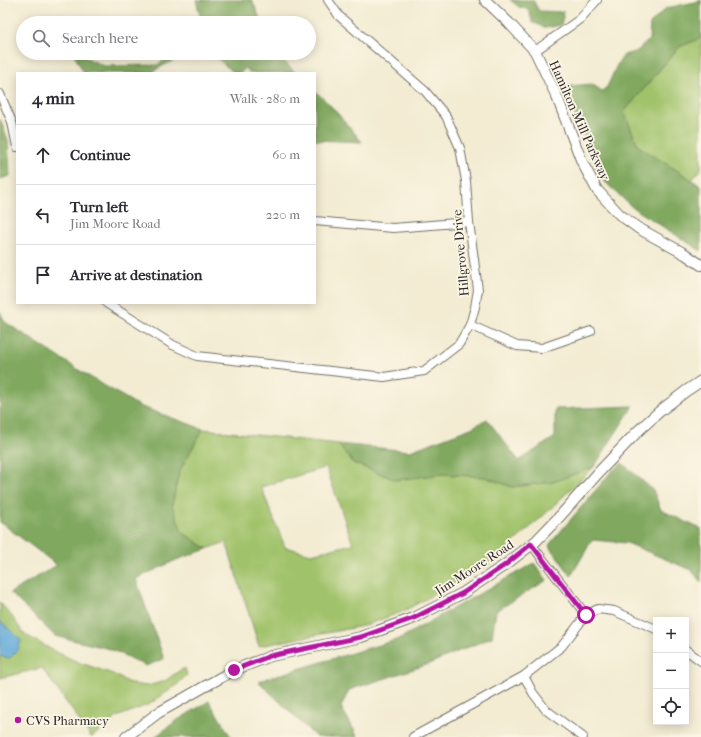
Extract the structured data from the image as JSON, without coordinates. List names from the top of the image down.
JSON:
{
  "streets": {
    "street": ["Hamilton Mill Parkway", "Hillgrove Drive", "Jim Moore Road"]
  },
  "places": ["CVS Pharmacy"],
  "page": {
    "search": "Search here",
    "heading": ["4 min", "Walk · 280 m"],
    "list": [
      ["Continue", "60 m"],
      ["Turn left", "Jim Moore Road", "220 m"],
      "Arrive at destination"
    ],
    "map_buttons": ["+", "−"]
  }
}
